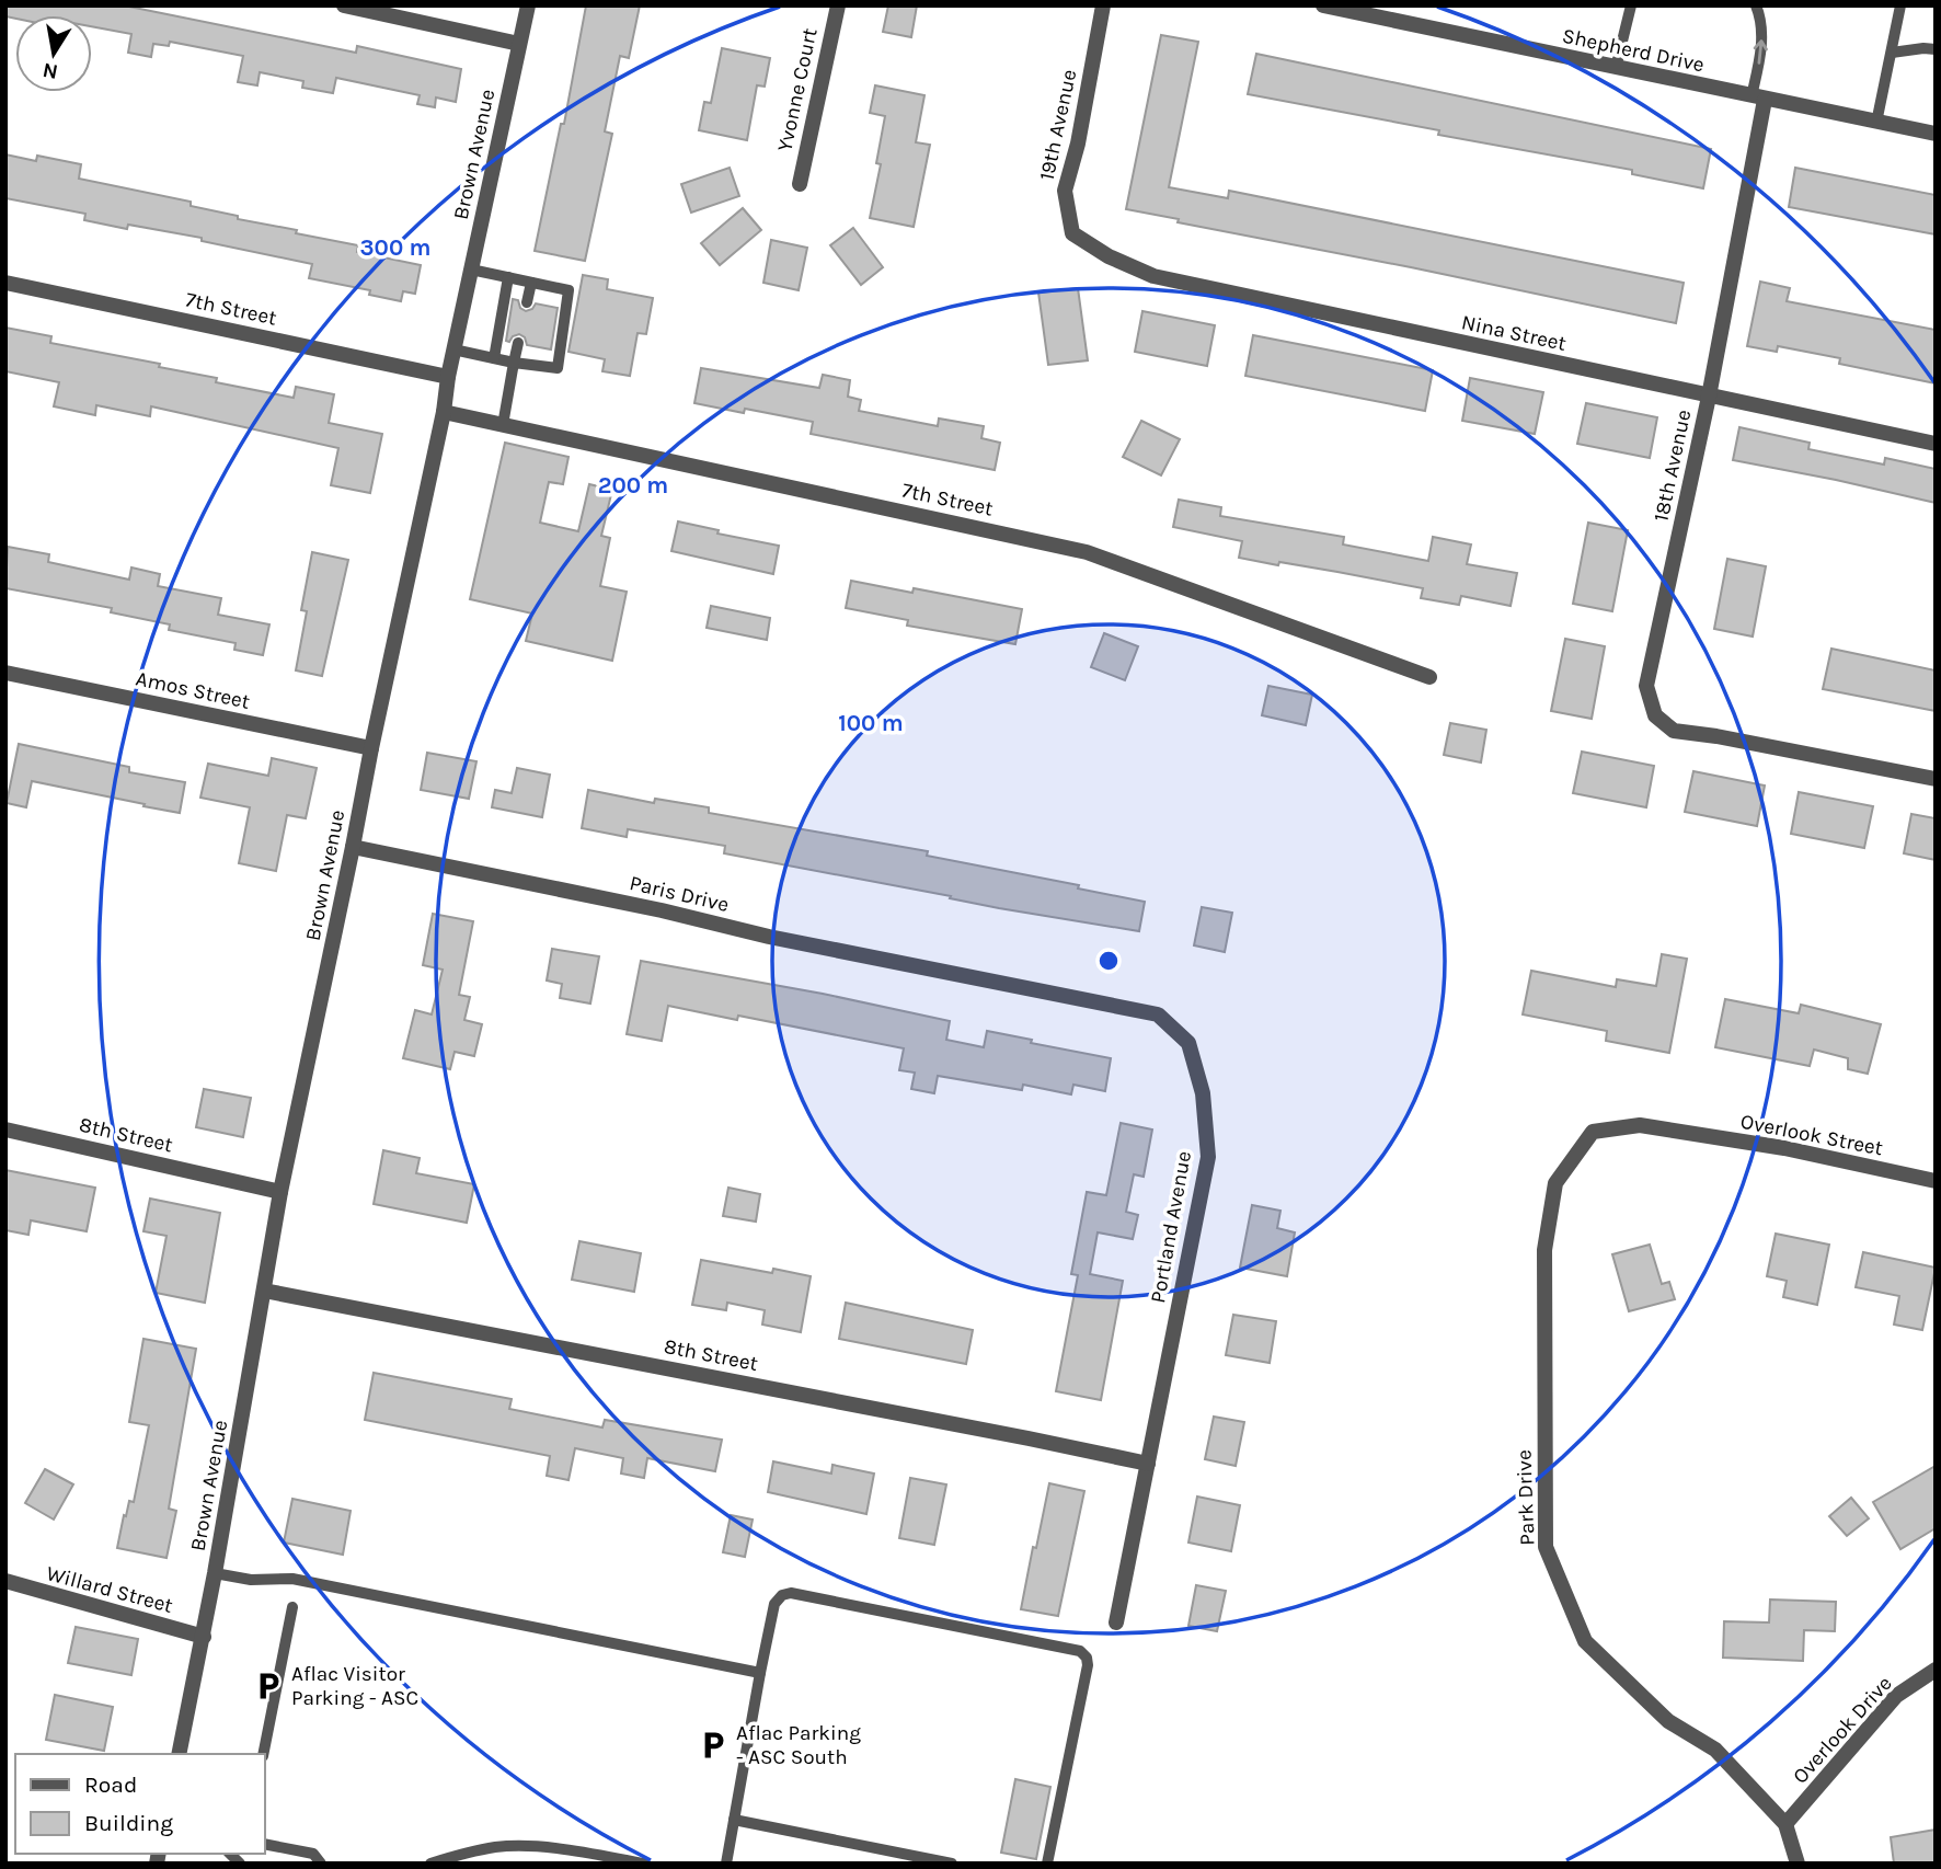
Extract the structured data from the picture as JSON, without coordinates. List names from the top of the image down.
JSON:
{
  "streets": {
    "street": [
      "Shepherd Drive",
      "Yvonne Court",
      "19th Avenue",
      "Brown Avenue",
      "7th Street",
      "Nina Street",
      "18th Avenue",
      "Amos Street",
      "Paris Drive",
      "8th Street",
      "Overlook Street",
      "Portland Avenue",
      "Park Drive",
      "Willard Street",
      "Overlook Drive"
    ]
  },
  "crossings": [
    ["Shepherd Drive", "18th Avenue"],
    ["19th Avenue", "Nina Street"],
    ["Brown Avenue", "7th Street"],
    ["Brown Avenue", "Amos Street"],
    ["Brown Avenue", "Paris Drive"],
    ["Brown Avenue", "8th Street"],
    ["Brown Avenue", "Willard Street"],
    ["Nina Street", "18th Avenue"],
    ["Paris Drive", "Portland Avenue"],
    ["8th Street", "Portland Avenue"],
    ["Overlook Street", "Park Drive"],
    ["Park Drive", "Overlook Drive"]
  ],
  "places": {
    "parking": ["Aflac Visitor Parking - ASC", "Aflac Parking - ASC South"]
  },
  "legend": ["Road", "Building"],
  "north": "bottom",
  "rings": ["300 m", "200 m", "100 m"]
}
